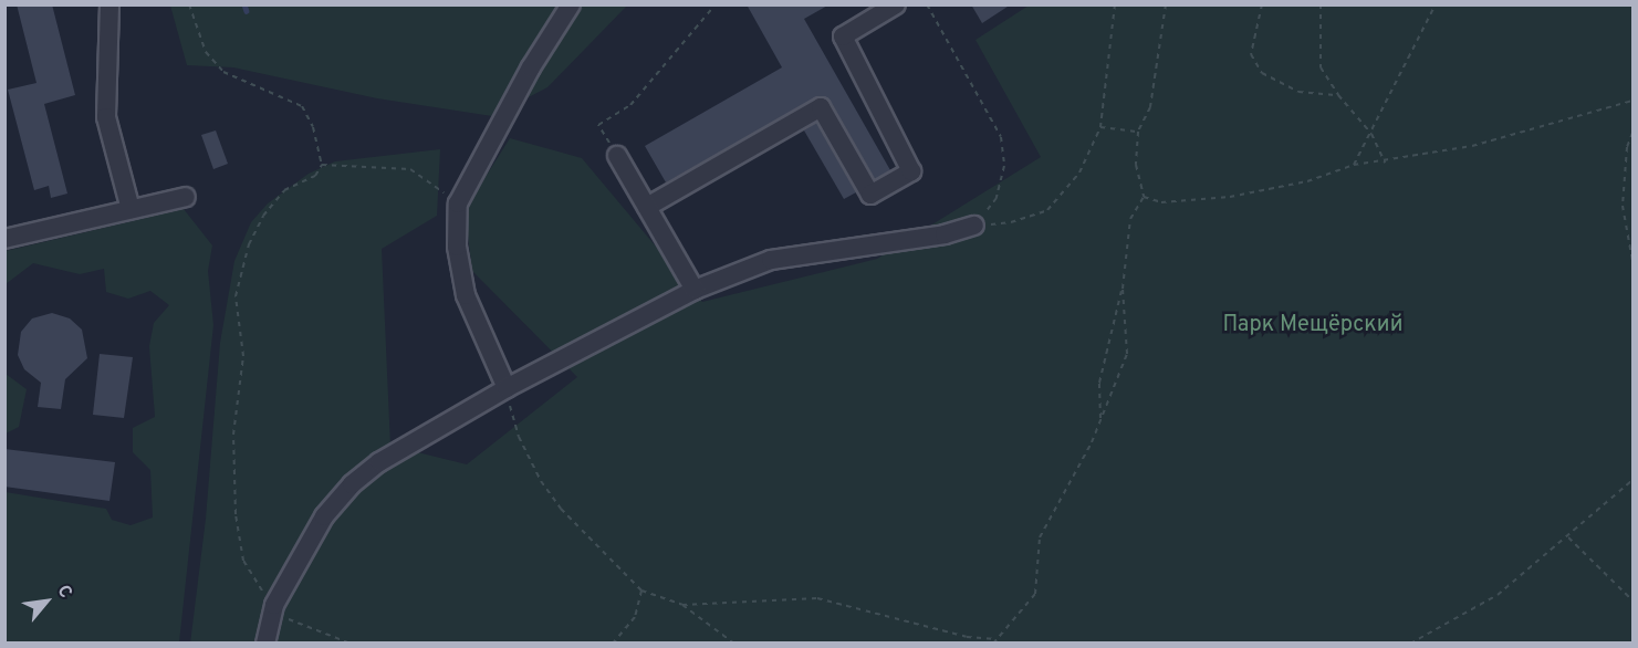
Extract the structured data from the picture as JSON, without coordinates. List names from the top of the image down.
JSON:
{
  "parks": ["Парк Мещёрский"],
  "north": "top right"
}
